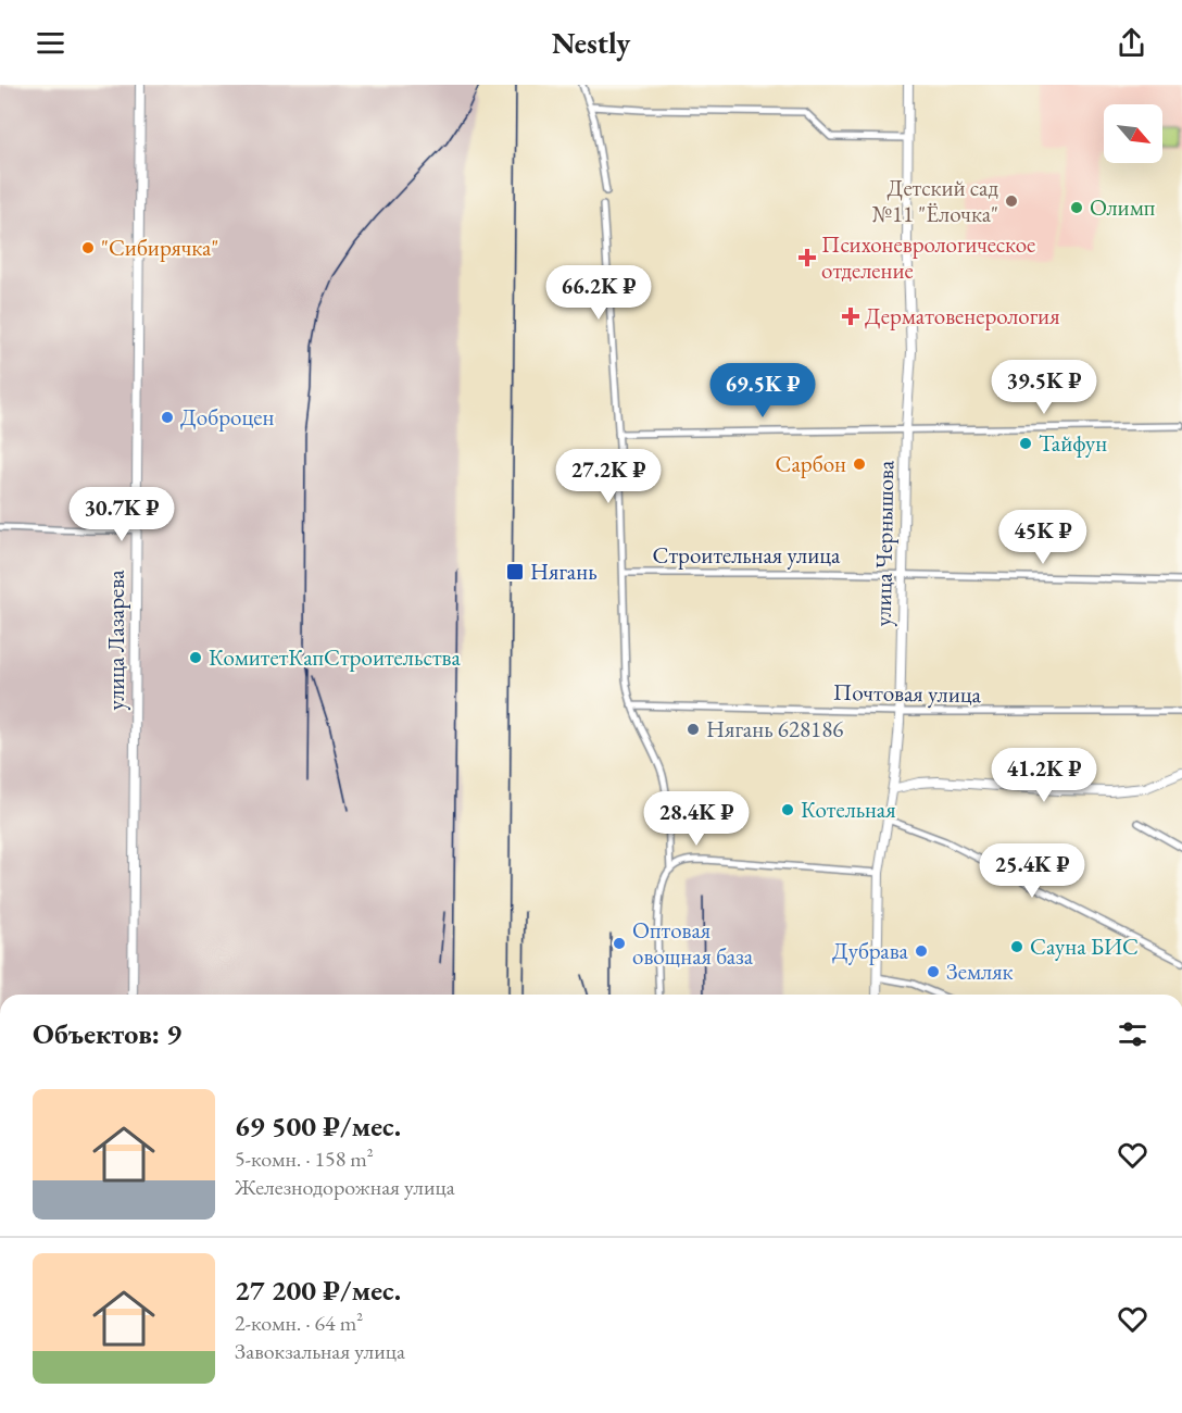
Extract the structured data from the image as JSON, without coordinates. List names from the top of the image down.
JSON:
{
  "streets": {
    "main road": ["улица Чернышова", "улица Лазарева"],
    "street": ["Строительная улица", "Почтовая улица"]
  },
  "crossings": [
    ["улица Чернышова", "Строительная улица"],
    ["улица Чернышова", "Почтовая улица"]
  ],
  "places": {
    "other": [
      "Детский сад №11 \"Ёлочка\"",
      "Олимп",
      "\"Сибирячка\"",
      "Доброцен",
      "Тайфун",
      "Сарбон",
      "КомитетКапСтроительства",
      "Нягань 628186",
      "Котельная",
      "Оптовая овощная база",
      "Сауна БИС",
      "Дубрава",
      "Земляк"
    ],
    "health": ["Психоневрологическое отделение", "Дерматовенерология"],
    "transit": ["Нягань"]
  },
  "north": "bottom right",
  "page": {
    "header": "Nestly",
    "price": [
      "66.2K ₽",
      "39.5K ₽",
      "69.5K ₽",
      "27.2K ₽",
      "30.7K ₽",
      "45K ₽",
      "41.2K ₽",
      "28.4K ₽",
      "25.4K ₽"
    ],
    "heading": "Объектов: 9",
    "list": [
      {
        "name": "69 500 ₽/мес.",
        "note": "5-комн. · 158 m² · Железнодорожная улица"
      },
      {
        "name": "27 200 ₽/мес.",
        "note": "2-комн. · 64 m² · Завокзальная улица"
      }
    ]
  }
}
